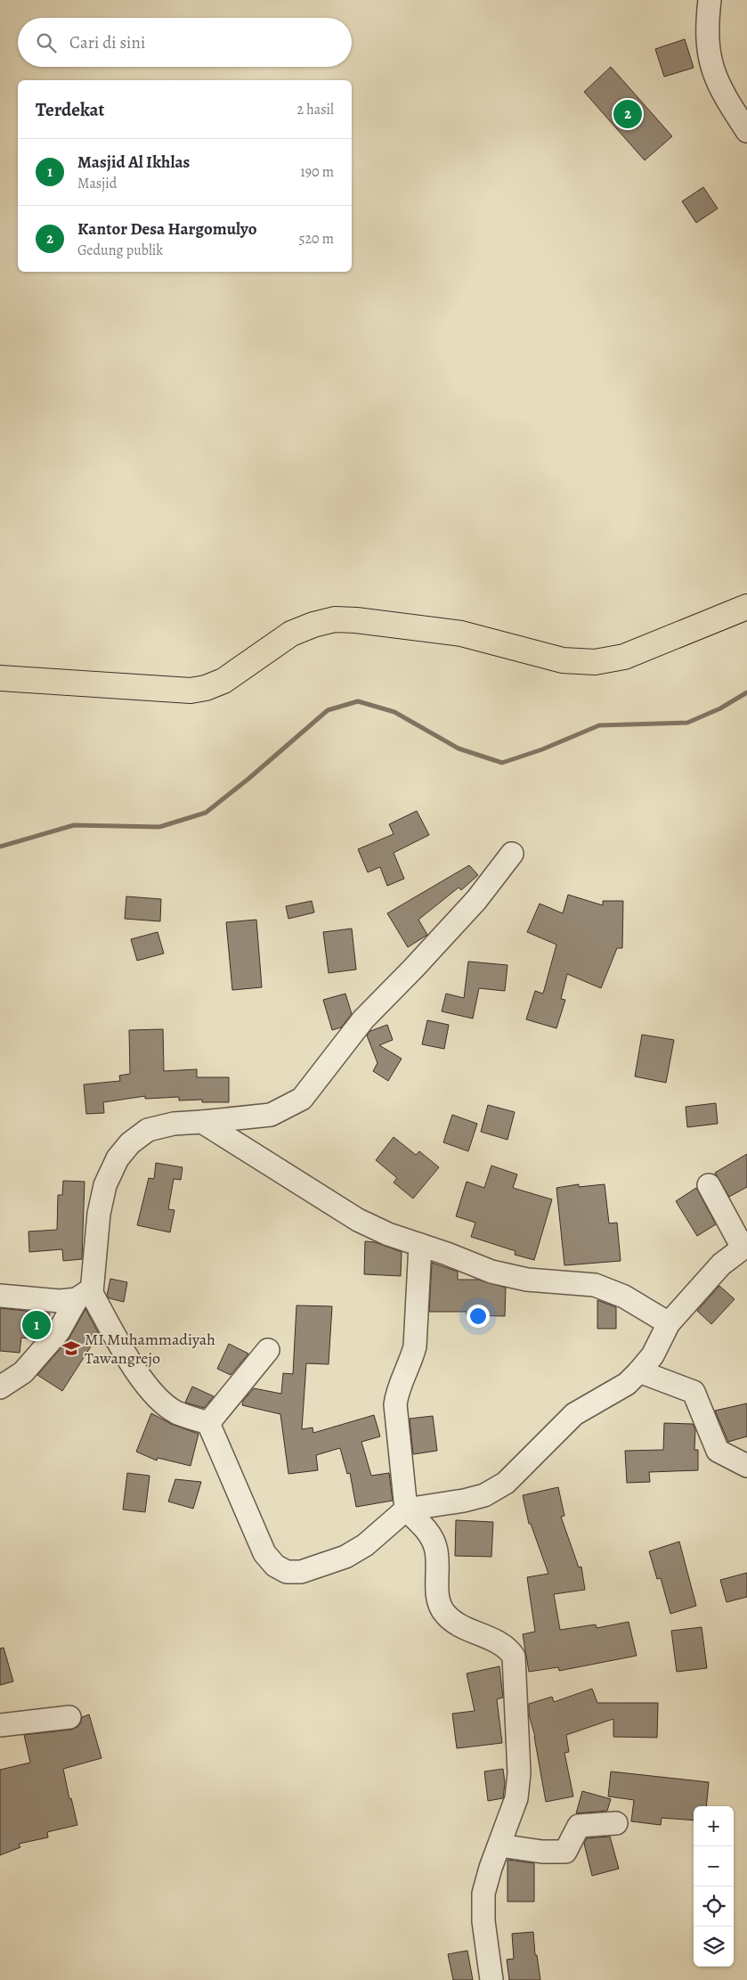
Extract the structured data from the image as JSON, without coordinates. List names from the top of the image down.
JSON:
{
  "places": {
    "school or university": ["MI Muhammadiyah Tawangrejo"]
  },
  "page": {
    "search": "Cari di sini",
    "heading": ["Terdekat", "2 hasil"],
    "pins": ["2", "1"],
    "list": [
      {
        "mark": "1",
        "name": "Masjid Al Ikhlas",
        "note": "Masjid",
        "value": "190 m"
      },
      {
        "mark": "2",
        "name": "Kantor Desa Hargomulyo",
        "note": "Gedung publik",
        "value": "520 m"
      }
    ],
    "map_buttons": ["+", "−"]
  }
}
